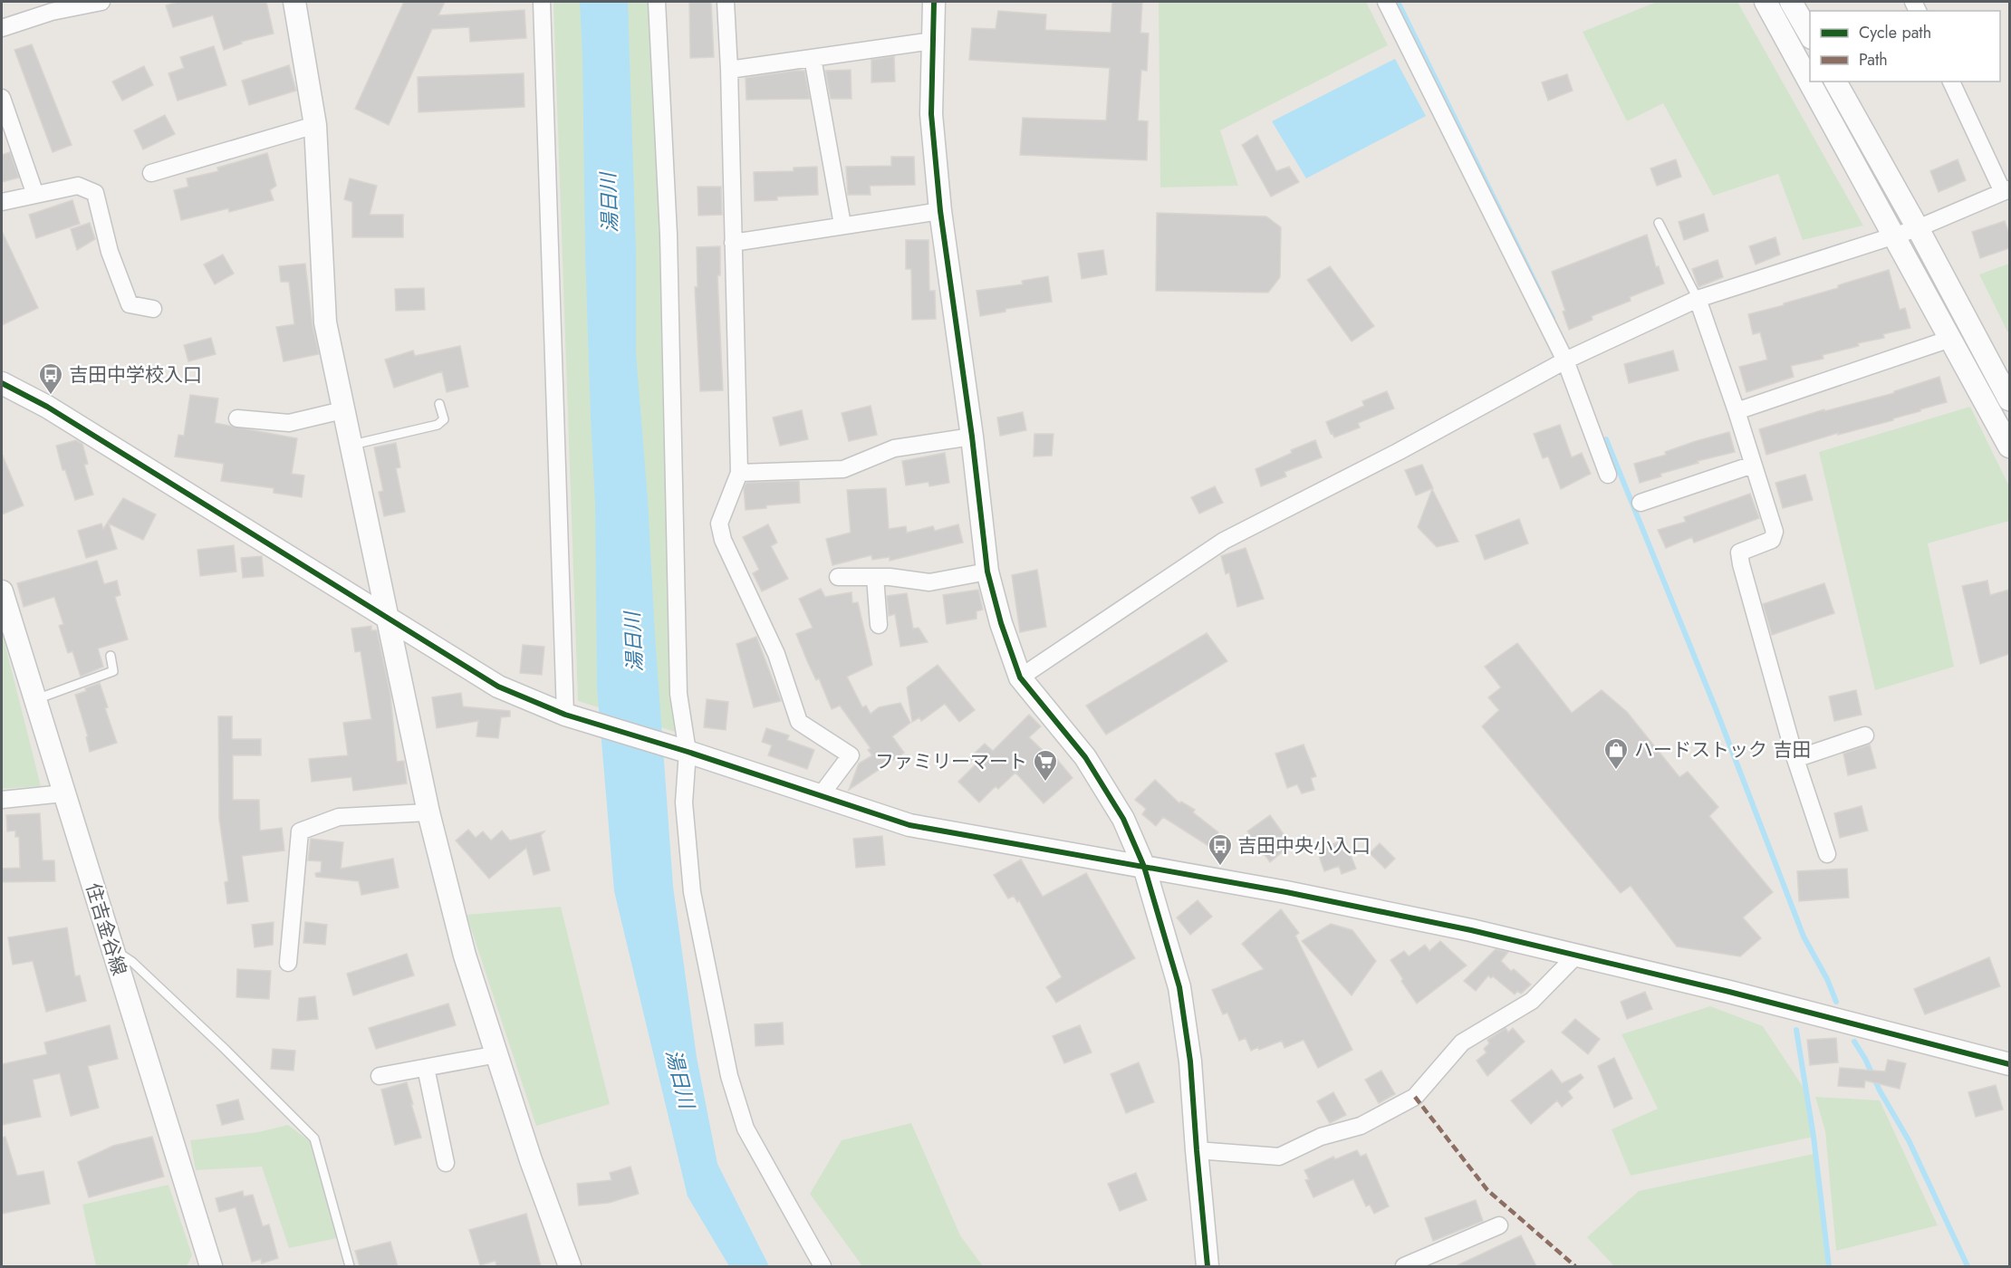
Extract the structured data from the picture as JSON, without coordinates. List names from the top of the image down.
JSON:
{
  "streets": {
    "street": ["住吉金谷線"]
  },
  "water": ["湯日川"],
  "places": {
    "bus stop": ["吉田中学校入口", "吉田中央小入口"],
    "shop": ["ハードストック 吉田"],
    "supermarket": ["ファミリーマート"]
  },
  "legend": ["Cycle path", "Path"]
}
